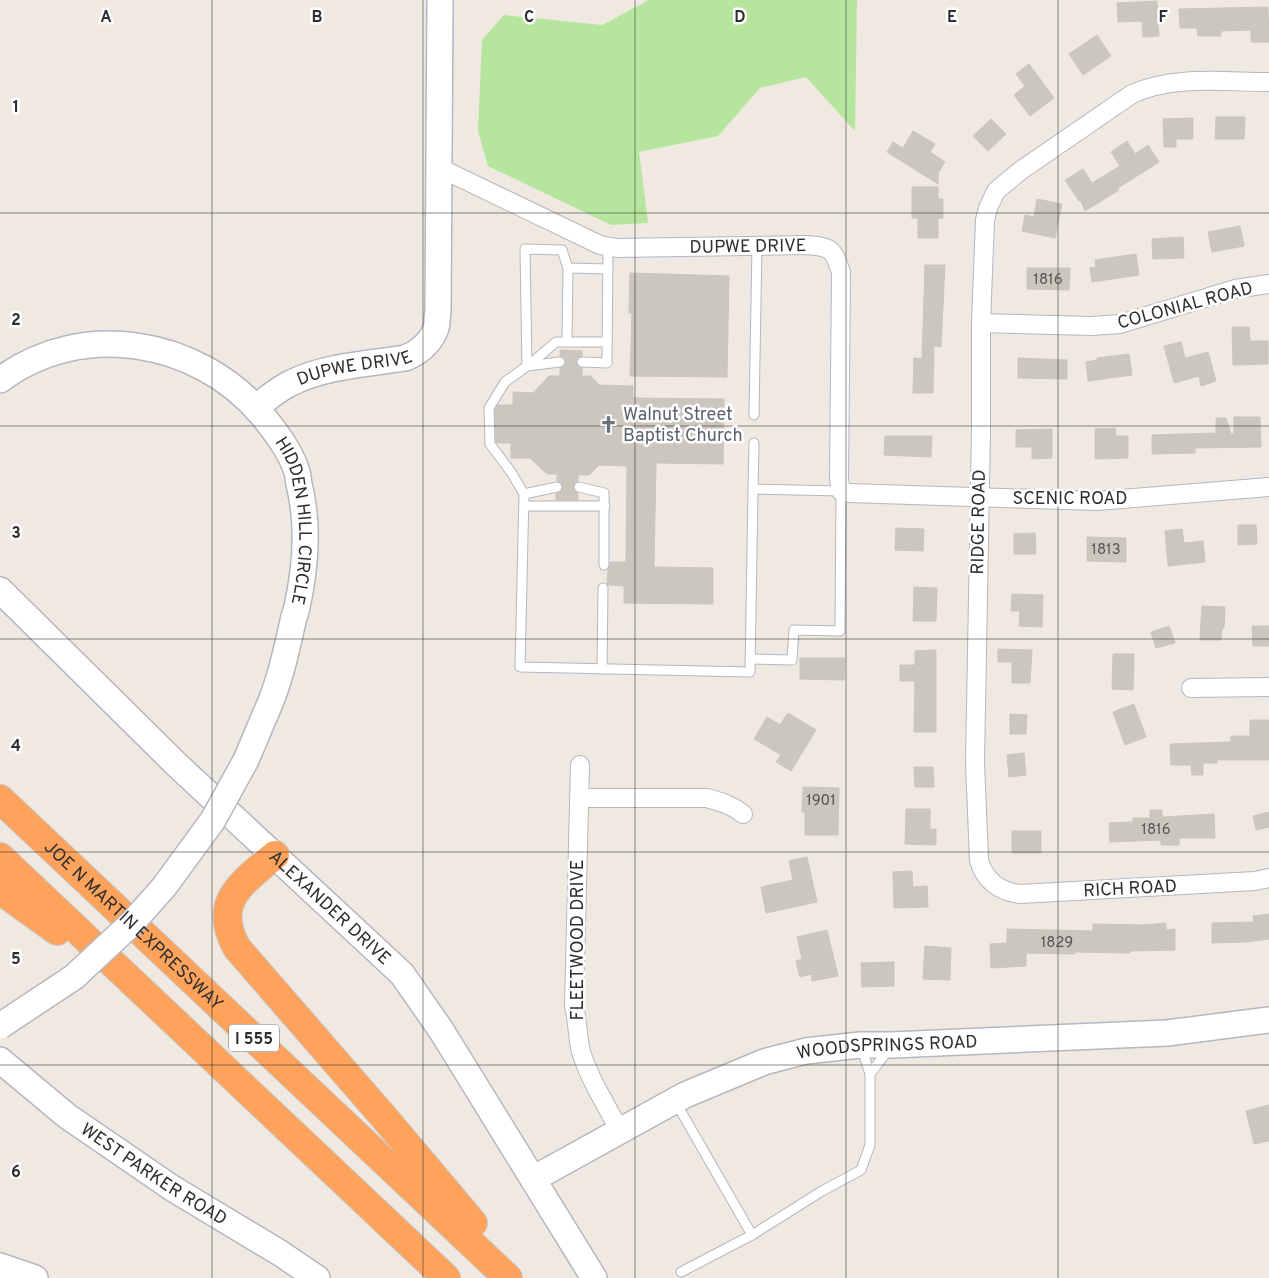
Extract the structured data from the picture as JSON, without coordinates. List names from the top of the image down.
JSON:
{
  "streets": {
    "highway": ["JOE N MARTIN EXPRESSWAY", "I 555"],
    "street": [
      "DUPWE DRIVE",
      "COLONIAL ROAD",
      "SCENIC ROAD",
      "RIDGE ROAD",
      "HIDDEN HILL CIRCLE",
      "RICH ROAD",
      "ALEXANDER DRIVE",
      "FLEETWOOD DRIVE",
      "WOODSPRINGS ROAD",
      "WEST PARKER ROAD"
    ]
  },
  "crossings": [
    ["DUPWE DRIVE", "SCENIC ROAD"],
    ["DUPWE DRIVE", "HIDDEN HILL CIRCLE"],
    ["COLONIAL ROAD", "RIDGE ROAD"],
    ["SCENIC ROAD", "RIDGE ROAD"],
    ["RIDGE ROAD", "RICH ROAD"],
    ["ALEXANDER DRIVE", "WOODSPRINGS ROAD"],
    ["FLEETWOOD DRIVE", "WOODSPRINGS ROAD"]
  ],
  "places": {
    "church": ["Walnut Street Baptist Church"]
  },
  "house_numbers": [
    "1816",
    "1813",
    "1901",
    "1816",
    "1829"
  ],
  "grid": {
    "columns": [
      "A",
      "B",
      "C",
      "D",
      "E",
      "F"
    ],
    "rows": [
      "1",
      "2",
      "3",
      "4",
      "5",
      "6"
    ]
  }
}
